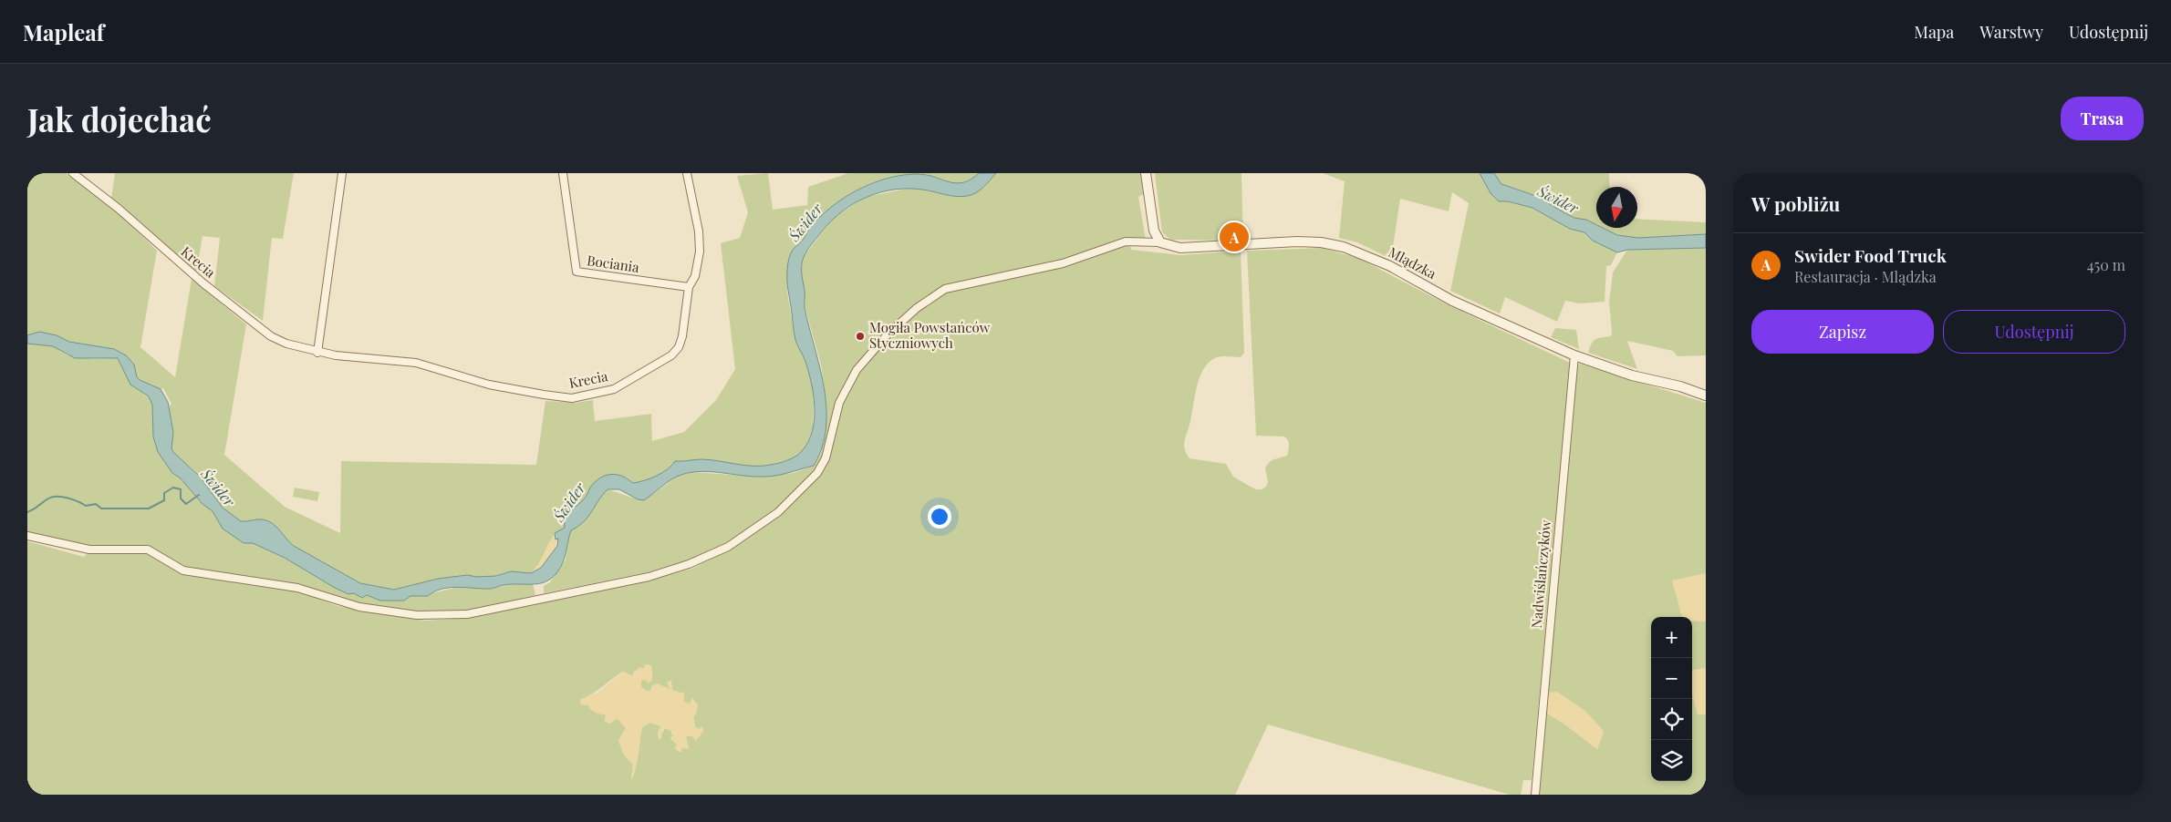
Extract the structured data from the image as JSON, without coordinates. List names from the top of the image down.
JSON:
{
  "streets": {
    "street": [
      "Krecia",
      "Mlądzka",
      "Bociania",
      "Nadwiślańczyków"
    ]
  },
  "crossings": [
    ["Krecia", "Bociania"],
    ["Mlądzka", "Nadwiślańczyków"]
  ],
  "water": ["Świder"],
  "places": ["Mogiła Powstańców Styczniowych"],
  "north": "bottom",
  "page": {
    "header": "Mapleaf",
    "nav": ["Mapa", "Warstwy", "Udostępnij"],
    "buttons": [
      "Trasa",
      ["Zapisz", "Udostępnij"]
    ],
    "title": "Jak dojechać",
    "heading": "W pobliżu",
    "pins": "A",
    "list": [
      {
        "mark": "A",
        "name": "Swider Food Truck",
        "note": "Restauracja · Mlądzka",
        "value": "450 m"
      }
    ],
    "map_buttons": ["+", "−"]
  }
}
